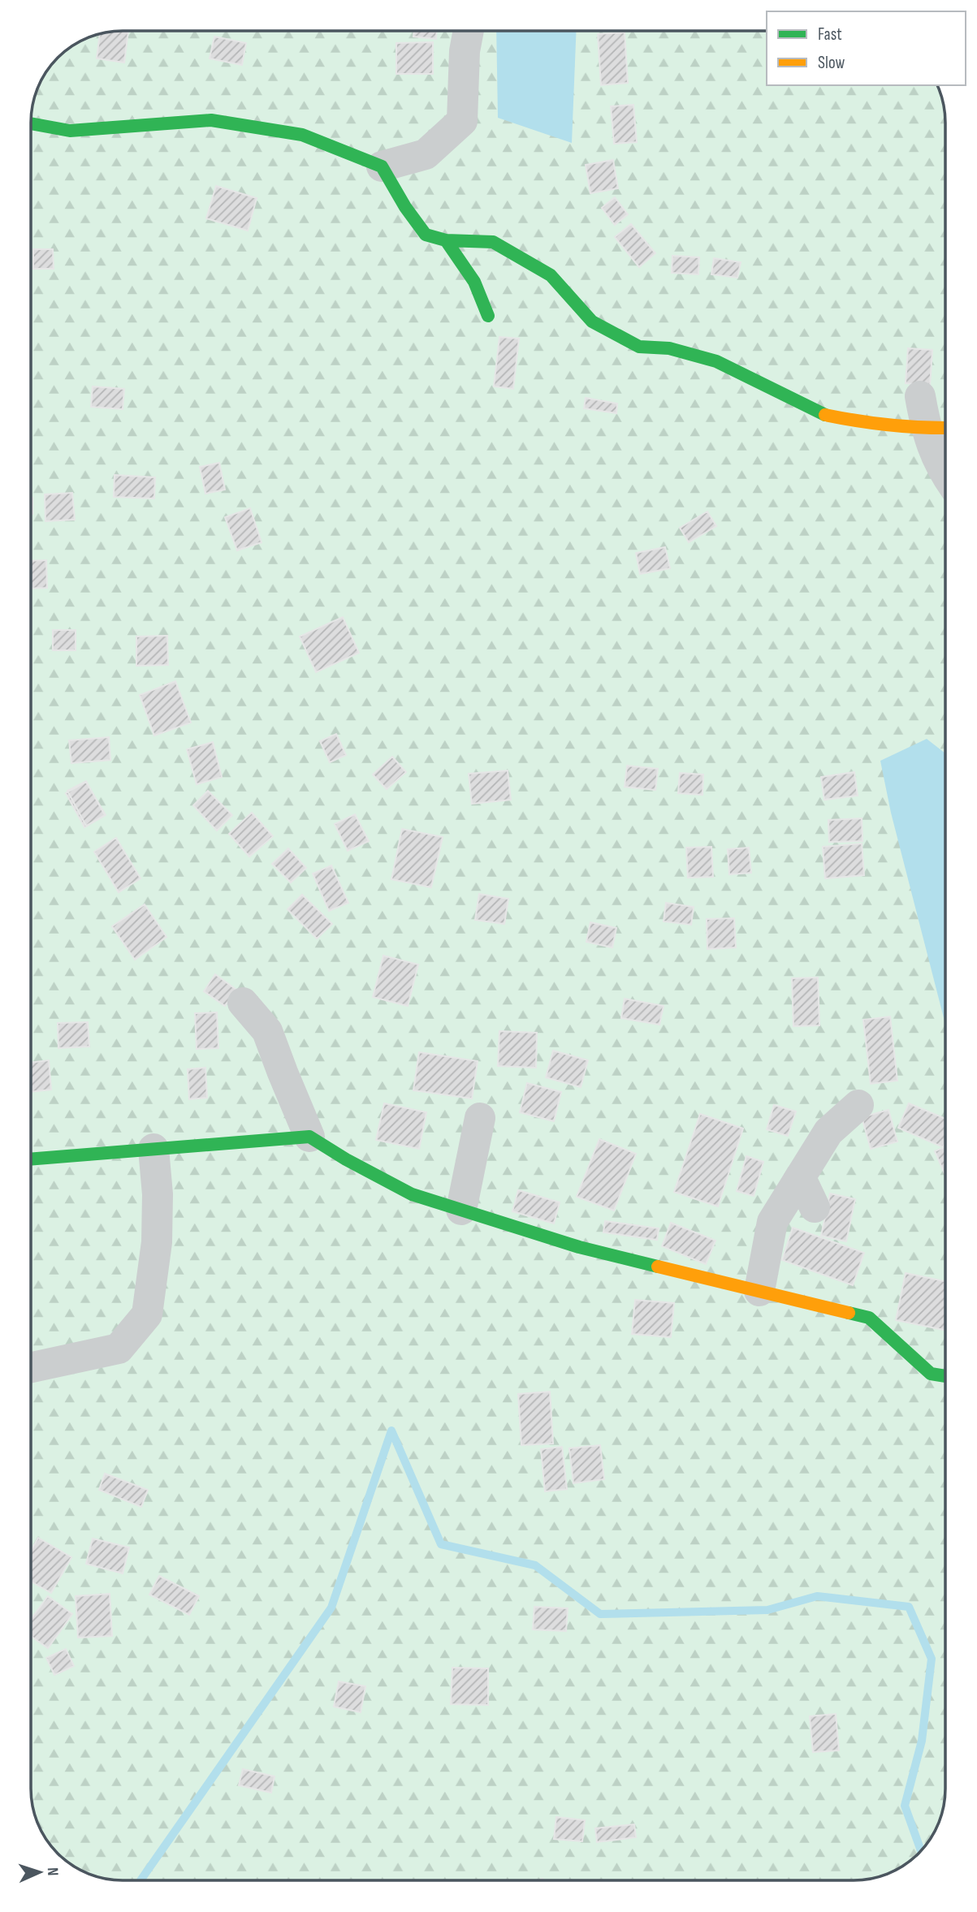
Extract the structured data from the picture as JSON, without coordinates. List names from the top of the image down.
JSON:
{
  "legend": ["Fast", "Slow"],
  "north": "right"
}
